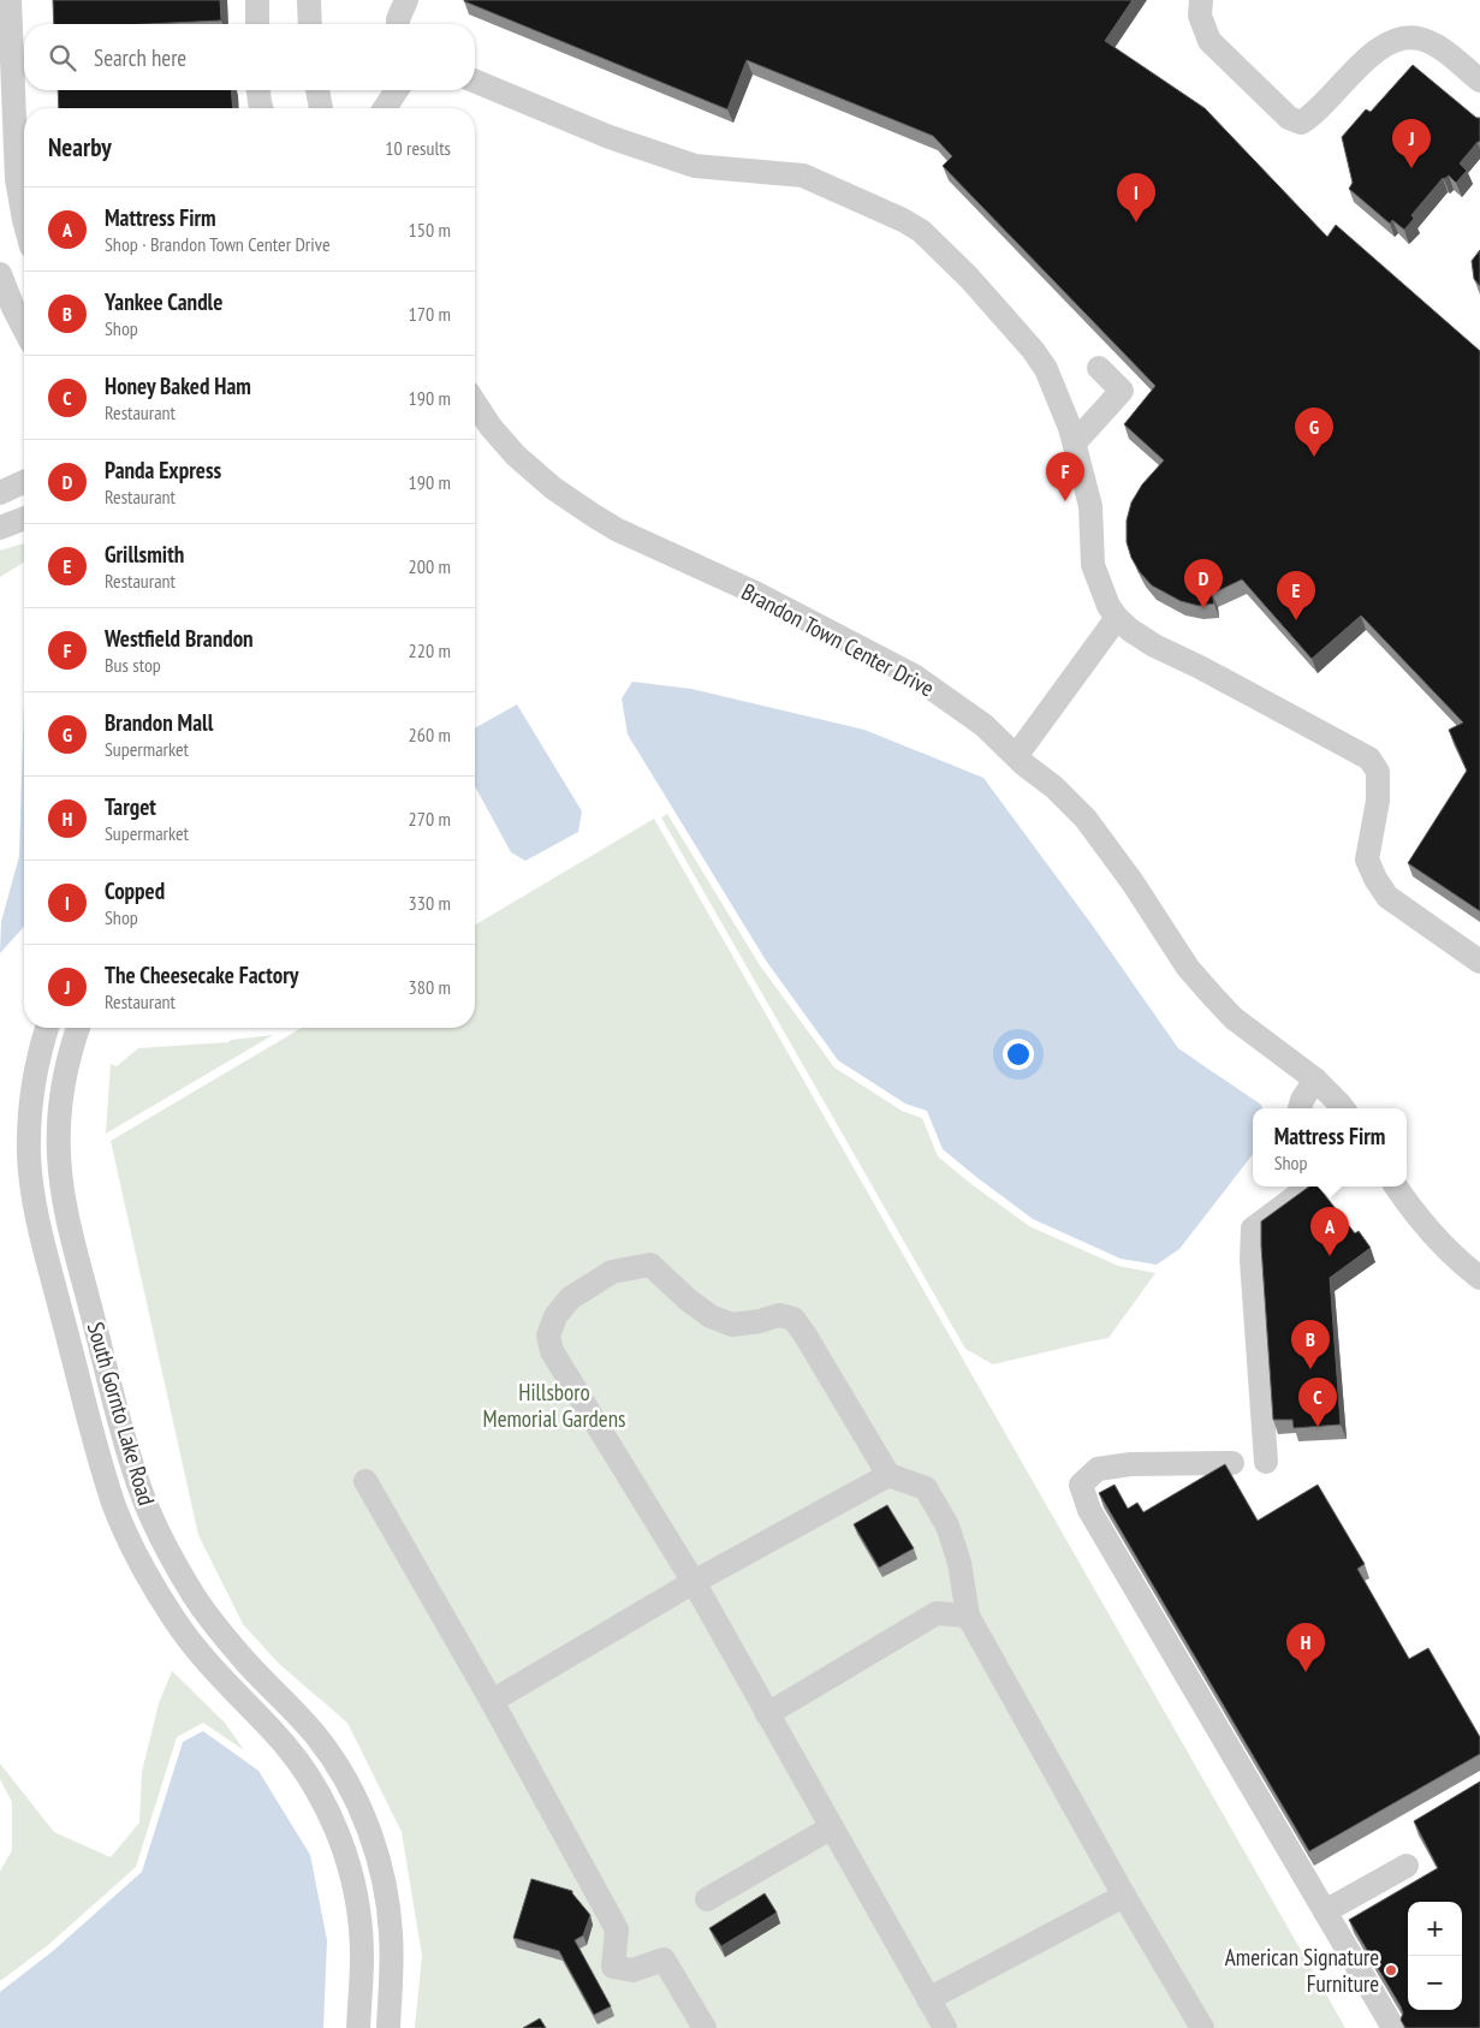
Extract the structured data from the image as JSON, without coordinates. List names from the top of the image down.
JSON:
{
  "streets": {
    "street": ["Brandon Town Center Drive", "South Gornto Lake Road"]
  },
  "parks": ["Hillsboro Memorial Gardens"],
  "places": ["American Signature Furniture"],
  "page": {
    "search": "Search here",
    "heading": ["Nearby", "10 results"],
    "pins": [
      "J",
      "I",
      "G",
      "F",
      "D",
      "E",
      "A",
      "B",
      "C",
      "H"
    ],
    "list": [
      {
        "mark": "A",
        "name": "Mattress Firm",
        "note": "Shop · Brandon Town Center Drive",
        "value": "150 m"
      },
      {
        "mark": "B",
        "name": "Yankee Candle",
        "note": "Shop",
        "value": "170 m"
      },
      {
        "mark": "C",
        "name": "Honey Baked Ham",
        "note": "Restaurant",
        "value": "190 m"
      },
      {
        "mark": "D",
        "name": "Panda Express",
        "note": "Restaurant",
        "value": "190 m"
      },
      {
        "mark": "E",
        "name": "Grillsmith",
        "note": "Restaurant",
        "value": "200 m"
      },
      {
        "mark": "F",
        "name": "Westfield Brandon",
        "note": "Bus stop",
        "value": "220 m"
      },
      {
        "mark": "G",
        "name": "Brandon Mall",
        "note": "Supermarket",
        "value": "260 m"
      },
      {
        "mark": "H",
        "name": "Target",
        "note": "Supermarket",
        "value": "270 m"
      },
      {
        "mark": "I",
        "name": "Copped",
        "note": "Shop",
        "value": "330 m"
      },
      {
        "mark": "J",
        "name": "The Cheesecake Factory",
        "note": "Restaurant",
        "value": "380 m"
      }
    ],
    "popup": ["Mattress Firm", "Shop"],
    "map_buttons": ["+", "−"]
  }
}
